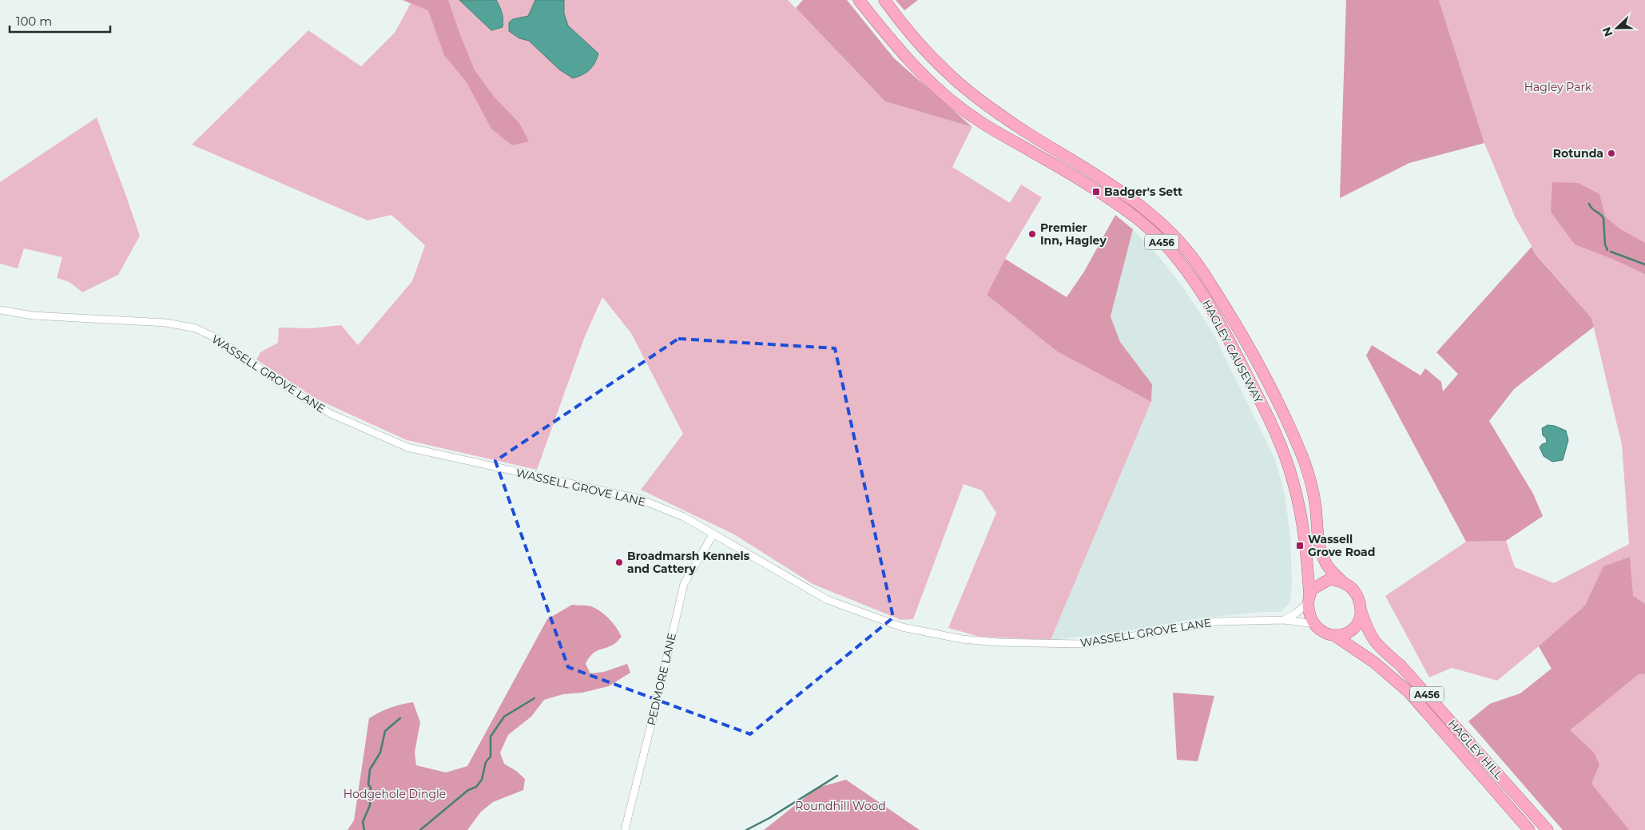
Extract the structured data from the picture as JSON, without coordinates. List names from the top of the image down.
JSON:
{
  "streets": {
    "highway": ["A456", "HAGLEY CAUSEWAY", "HAGLEY HILL"],
    "street": ["WASSELL GROVE LANE", "PEDMORE LANE"]
  },
  "crossings": [
    ["HAGLEY CAUSEWAY", "WASSELL GROVE LANE"],
    ["HAGLEY CAUSEWAY", "HAGLEY HILL"],
    ["WASSELL GROVE LANE", "PEDMORE LANE"],
    ["WASSELL GROVE LANE", "HAGLEY HILL"]
  ],
  "parks": ["Hagley Park", "Hodgehole Dingle", "Roundhill Wood"],
  "places": {
    "other": ["Rotunda", "Premier Inn, Hagley", "Broadmarsh Kennels and Cattery"],
    "transit": ["Badger's Sett", "Wassell Grove Road"]
  },
  "scale_bar": "100 m",
  "north": "left"
}
